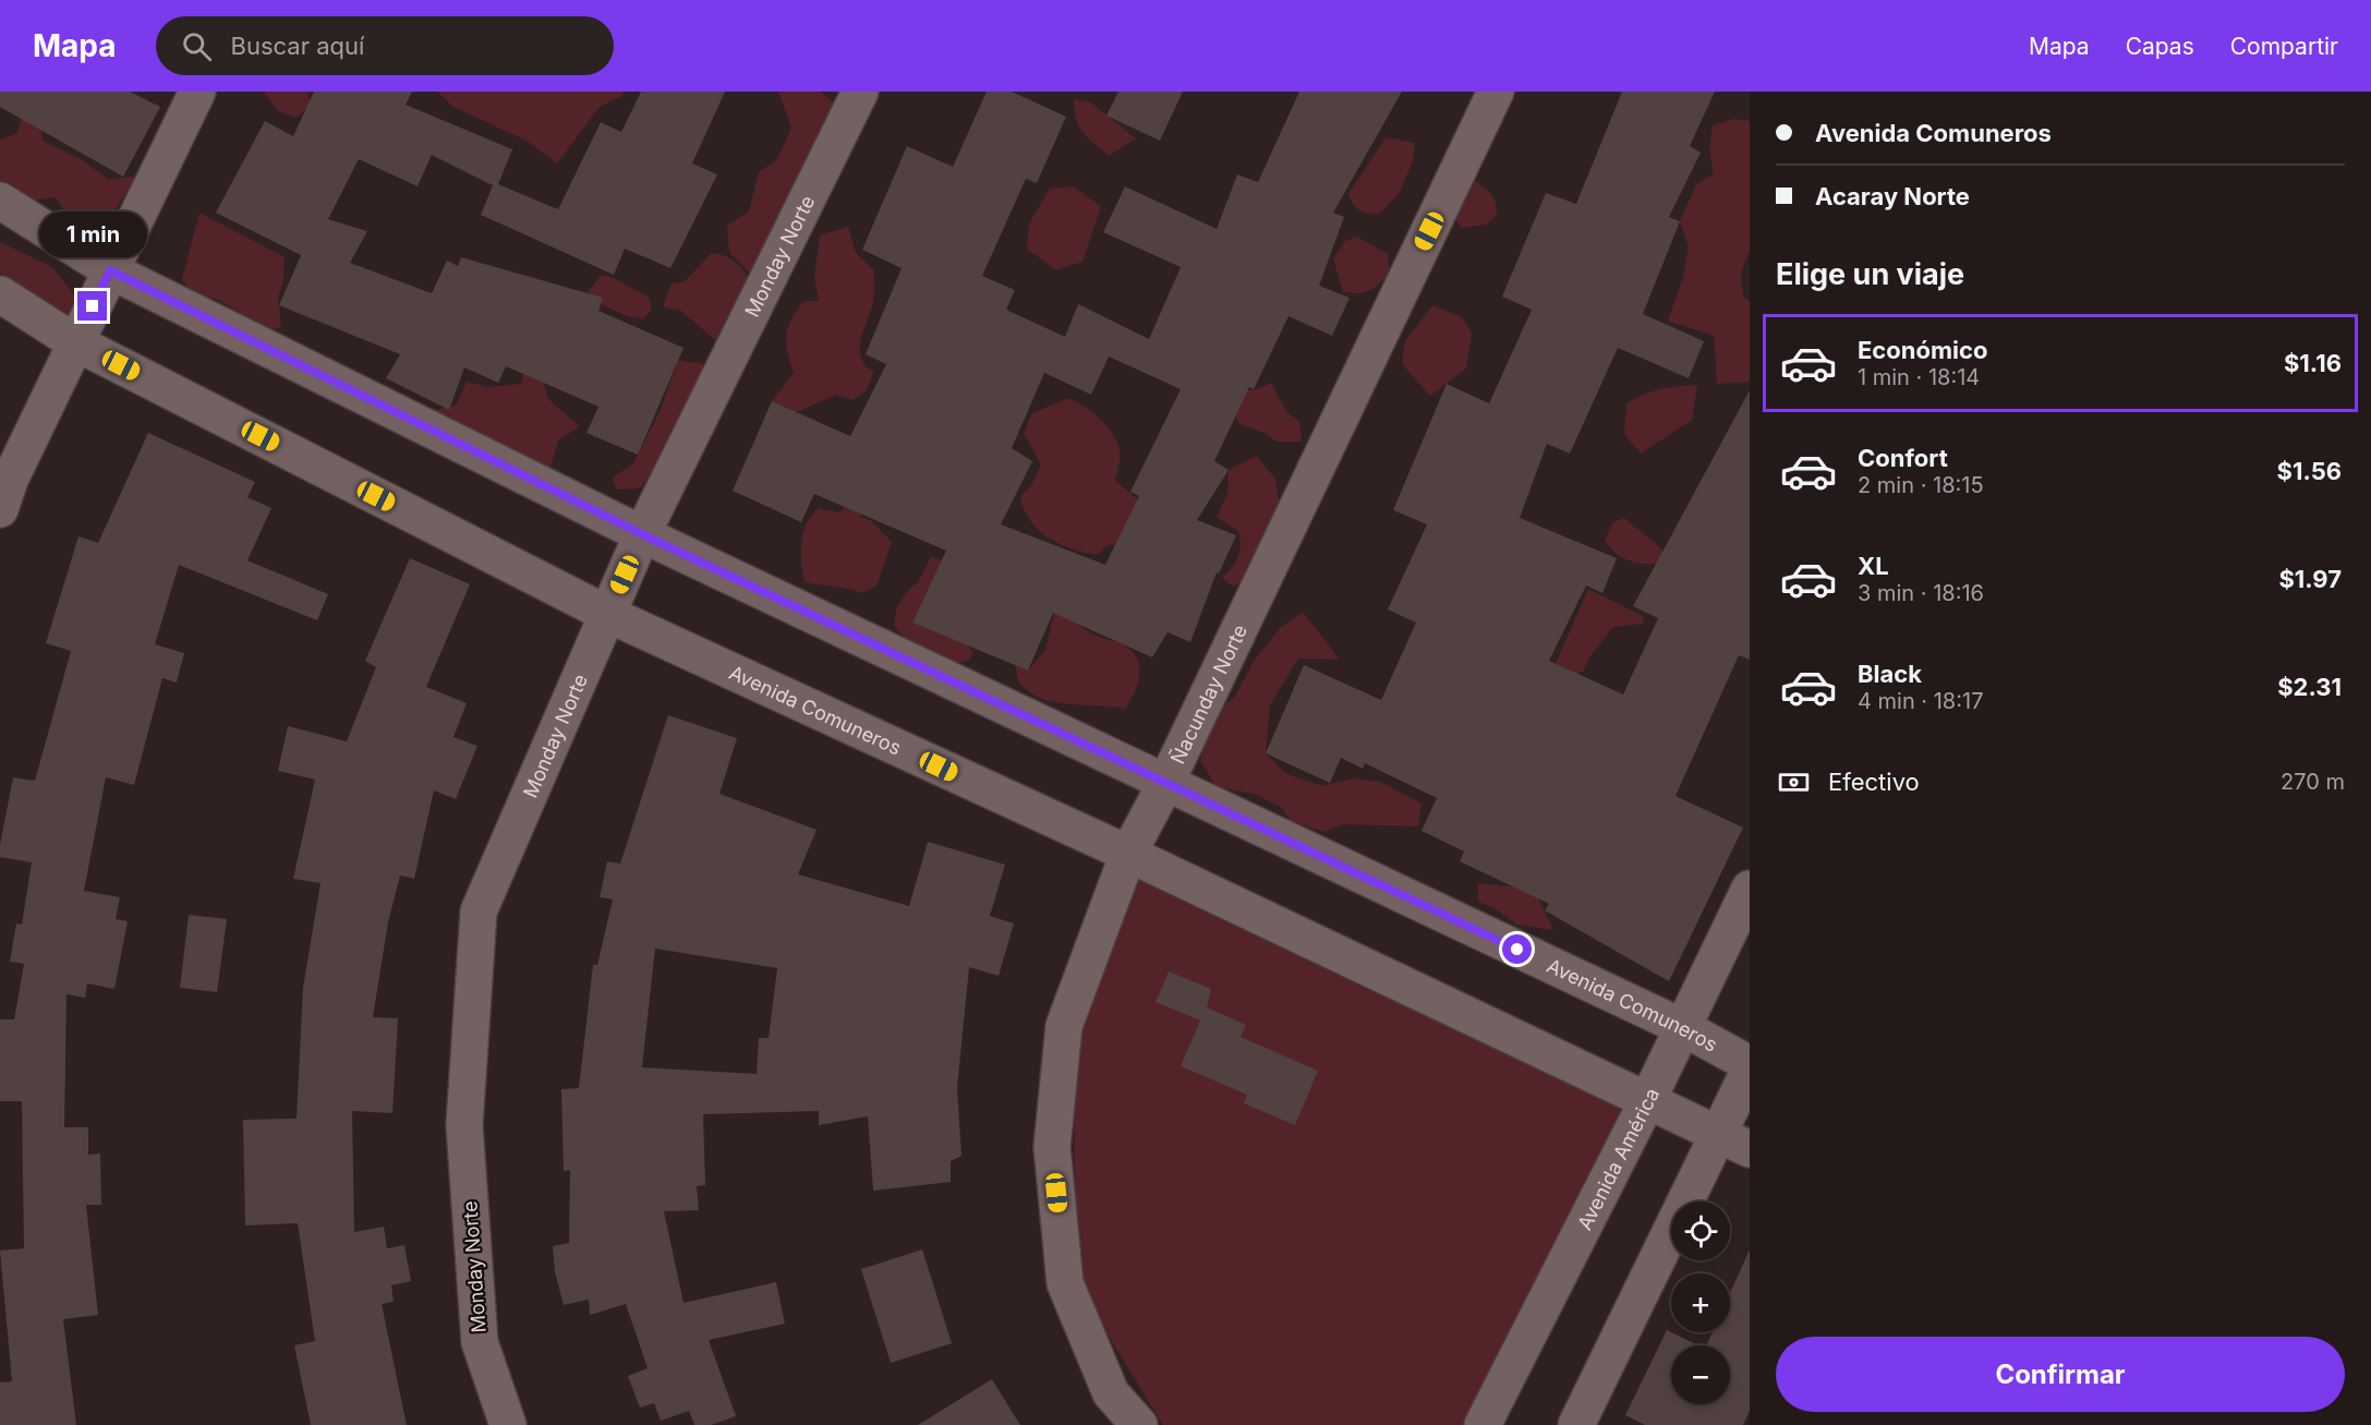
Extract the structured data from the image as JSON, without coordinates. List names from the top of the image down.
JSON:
{
  "streets": {
    "street": [
      "Monday Norte",
      "Ñacunday Norte",
      "Avenida Comuneros",
      "Avenida América"
    ]
  },
  "crossings": [
    ["Monday Norte", "Avenida Comuneros"],
    ["Ñacunday Norte", "Avenida Comuneros"],
    ["Avenida Comuneros", "Avenida América"]
  ],
  "page": {
    "header": "Mapa",
    "search": "Buscar aquí",
    "nav": ["Mapa", "Capas", "Compartir"],
    "banner": ["Avenida Comuneros", "Acaray Norte"],
    "bubble": "1 min",
    "heading": "Elige un viaje",
    "list": [
      {
        "name": "Económico",
        "note": "1 min · 18:14",
        "value": "$1.16"
      },
      {
        "name": "Confort",
        "note": "2 min · 18:15",
        "value": "$1.56"
      },
      {
        "name": "XL",
        "note": "3 min · 18:16",
        "value": "$1.97"
      },
      {
        "name": "Black",
        "note": "4 min · 18:17",
        "value": "$2.31"
      }
    ],
    "pay": ["Efectivo", "270 m"],
    "map_buttons": ["+", "−"],
    "buttons": "Confirmar"
  }
}
